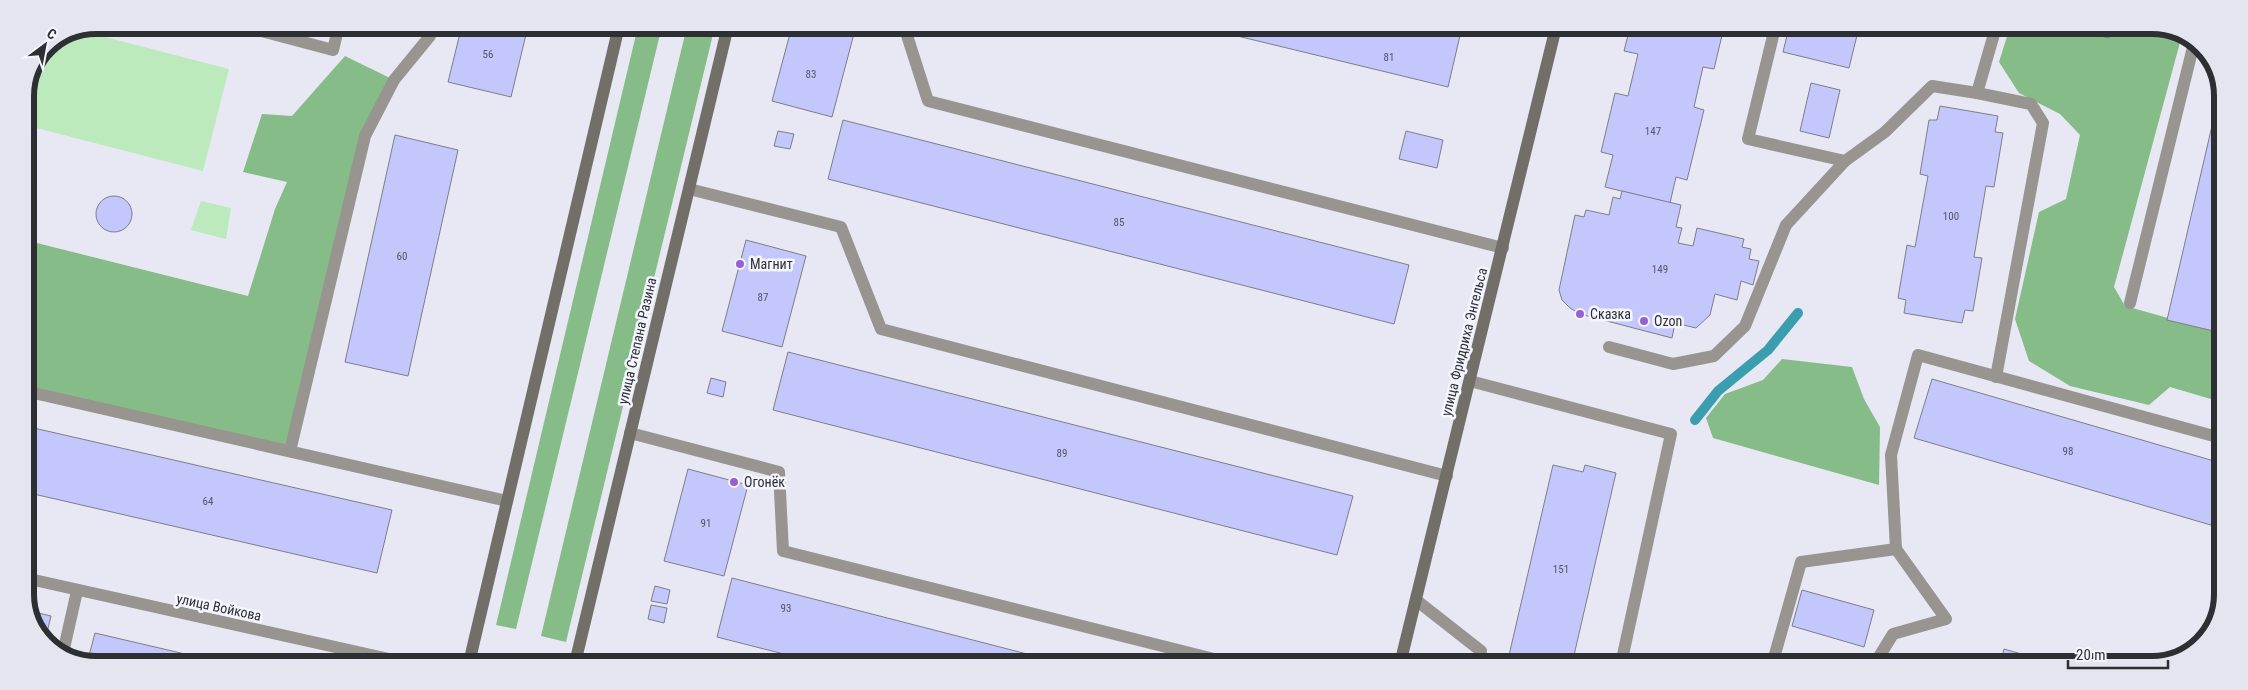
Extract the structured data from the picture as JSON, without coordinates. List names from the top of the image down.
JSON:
{
  "streets": {
    "main road": ["улица Степана Разина", "улица Фридриха Энгельса"],
    "street": ["улица Войкова"]
  },
  "places": [
    "Магнит",
    "Сказка",
    "Ozon",
    "Огонёк"
  ],
  "house_numbers": [
    "56",
    "81",
    "83",
    "147",
    "100",
    "85",
    "60",
    "149",
    "87",
    "98",
    "89",
    "64",
    "91",
    "151",
    "93"
  ],
  "scale_bar": "20 m",
  "north": "top right"
}
